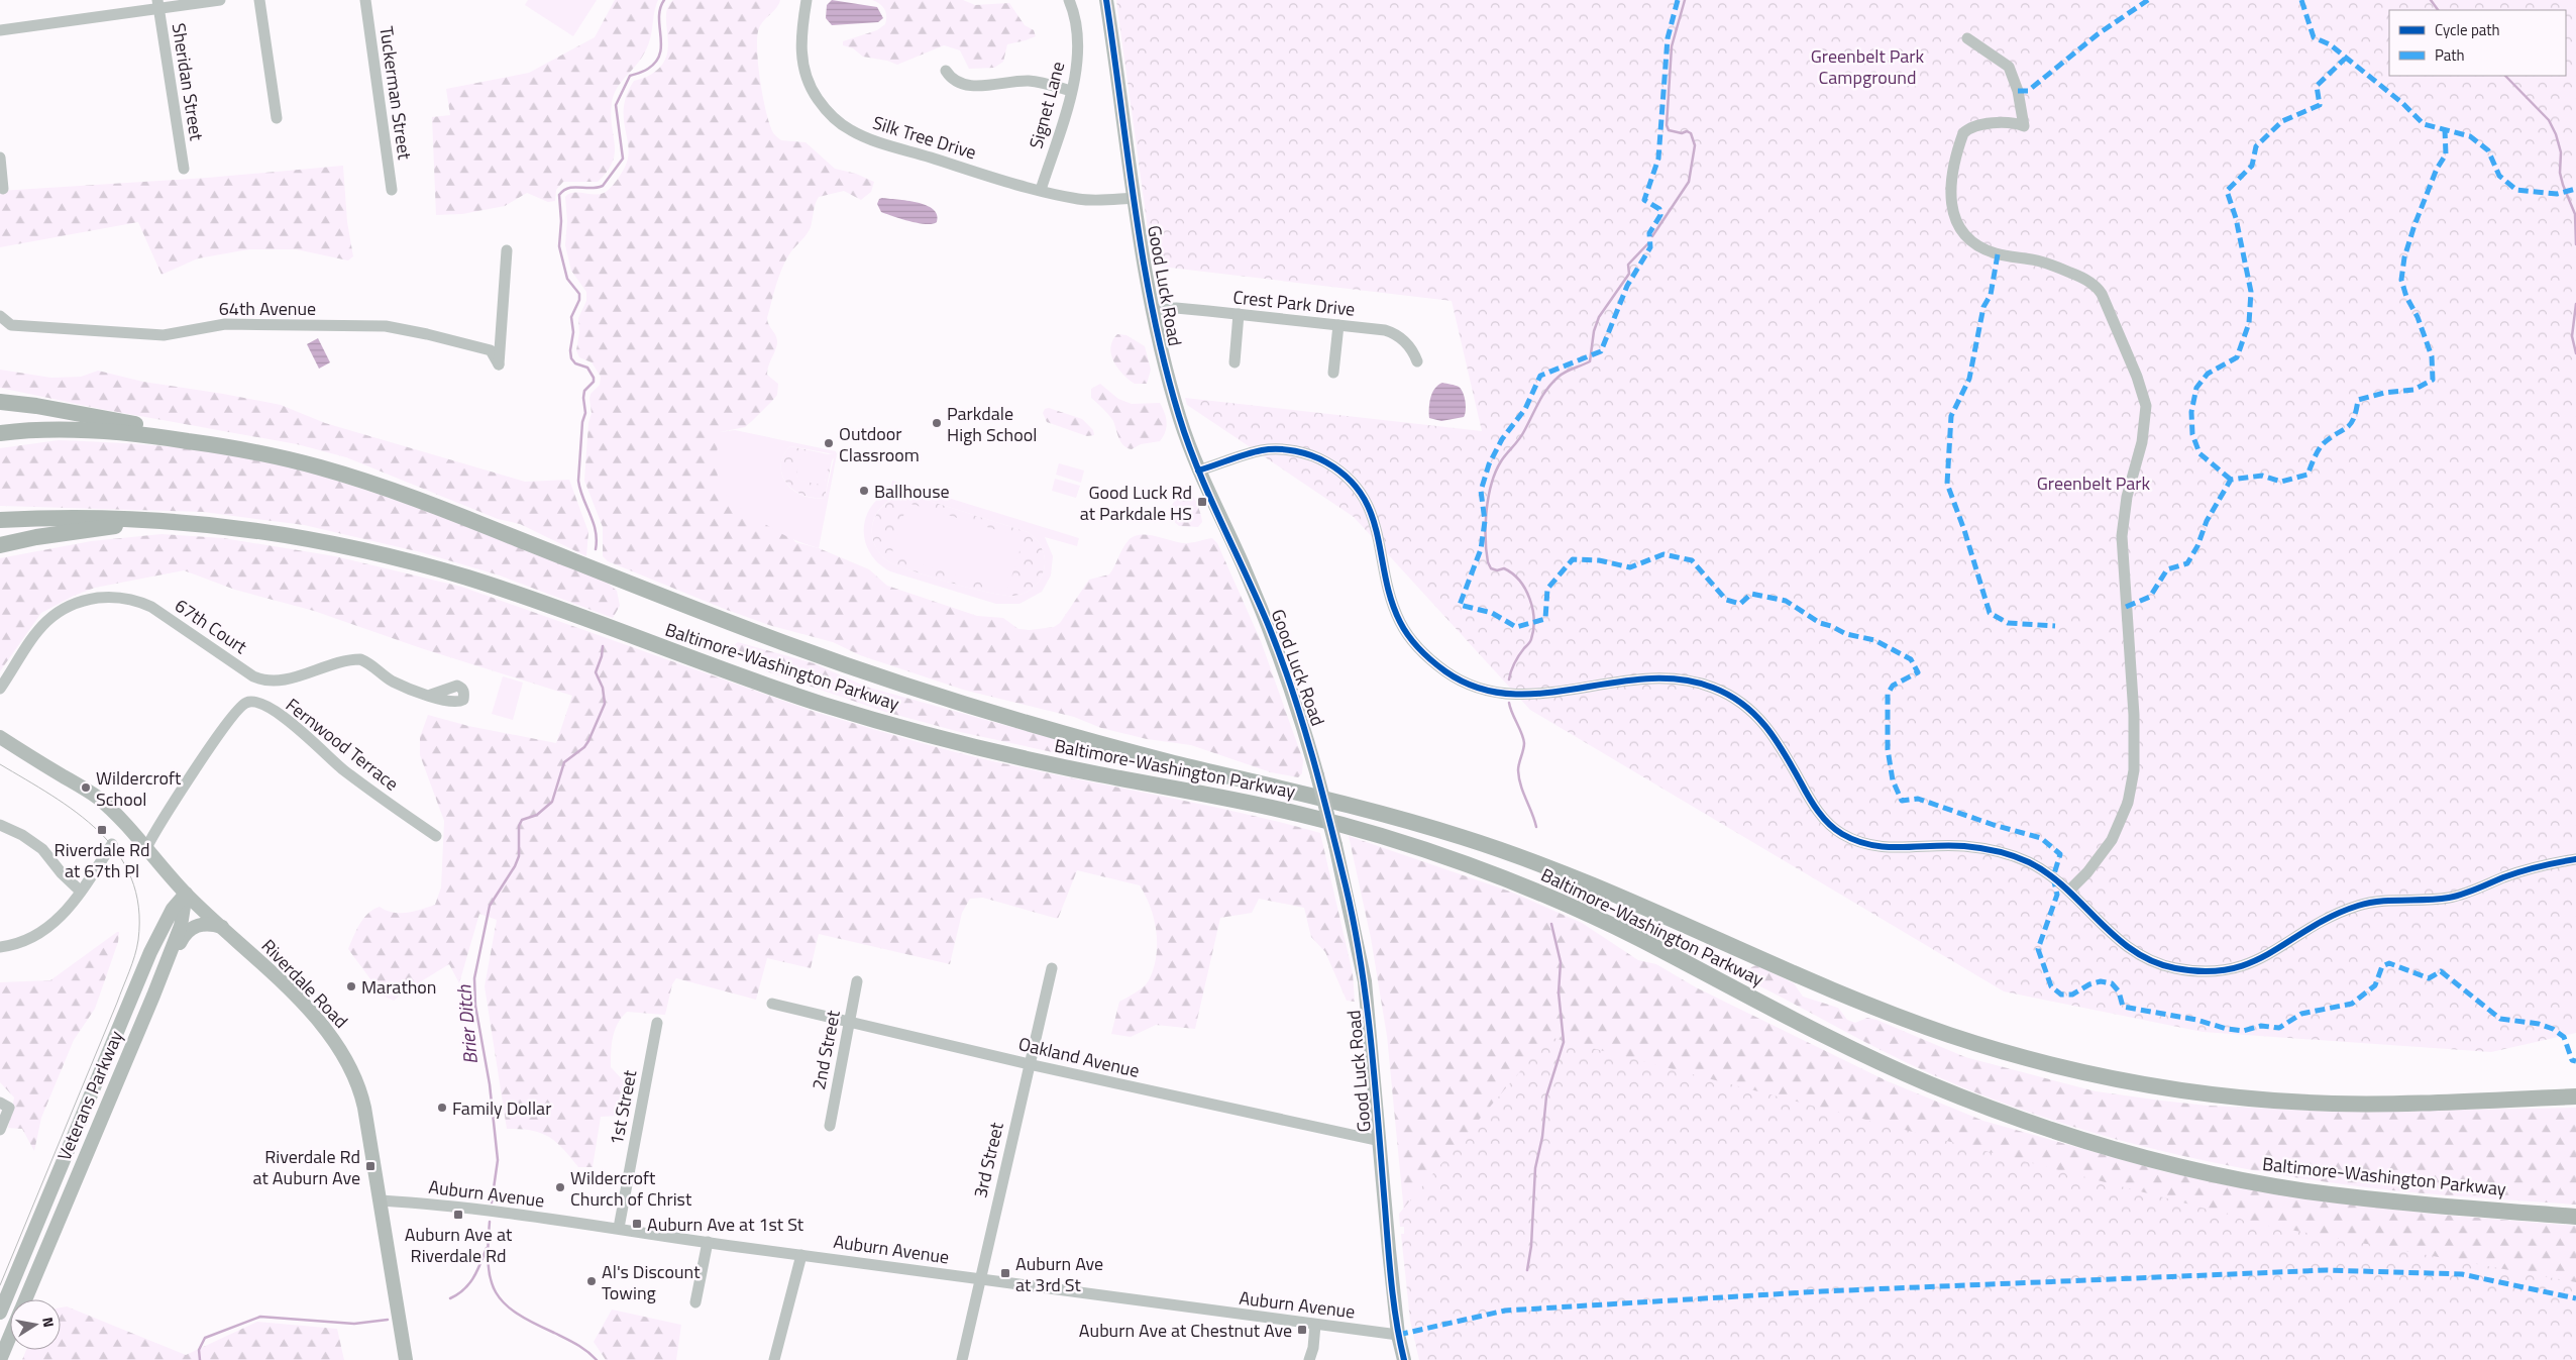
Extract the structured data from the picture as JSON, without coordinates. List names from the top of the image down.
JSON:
{
  "streets": {
    "highway": ["Baltimore-Washington Parkway"],
    "main road": ["Good Luck Road", "Riverdale Road", "Veterans Parkway"],
    "street": [
      "Sheridan Street",
      "Tuckerman Street",
      "Signet Lane",
      "Silk Tree Drive",
      "Crest Park Drive",
      "64th Avenue",
      "67th Court",
      "Fernwood Terrace",
      "2nd Street",
      "Oakland Avenue",
      "1st Street",
      "3rd Street",
      "Auburn Avenue"
    ]
  },
  "crossings": [
    ["Signet Lane", "Silk Tree Drive"],
    ["Silk Tree Drive", "Good Luck Road"],
    ["Good Luck Road", "Crest Park Drive"],
    ["Good Luck Road", "Oakland Avenue"],
    ["Good Luck Road", "Auburn Avenue"],
    ["Fernwood Terrace", "Riverdale Road"],
    ["Riverdale Road", "Veterans Parkway"],
    ["Riverdale Road", "Auburn Avenue"],
    ["2nd Street", "Oakland Avenue"],
    ["Oakland Avenue", "3rd Street"],
    ["1st Street", "Auburn Avenue"],
    ["3rd Street", "Auburn Avenue"]
  ],
  "water": ["Brier Ditch"],
  "parks": ["Greenbelt Park Campground", "Greenbelt Park"],
  "places": {
    "other": [
      "Parkdale High School",
      "Outdoor Classroom",
      "Ballhouse",
      "Wildercroft School",
      "Marathon",
      "Family Dollar",
      "Wildercroft Church of Christ",
      "Al's Discount Towing"
    ],
    "transit": [
      "Good Luck Rd at Parkdale HS",
      "Riverdale Rd at 67th Pl",
      "Riverdale Rd at Auburn Ave",
      "Auburn Ave at Riverdale Rd",
      "Auburn Ave at 1st St",
      "Auburn Ave at 3rd St",
      "Auburn Ave at Chestnut Ave"
    ]
  },
  "legend": ["Cycle path", "Path"],
  "north": "right"
}
